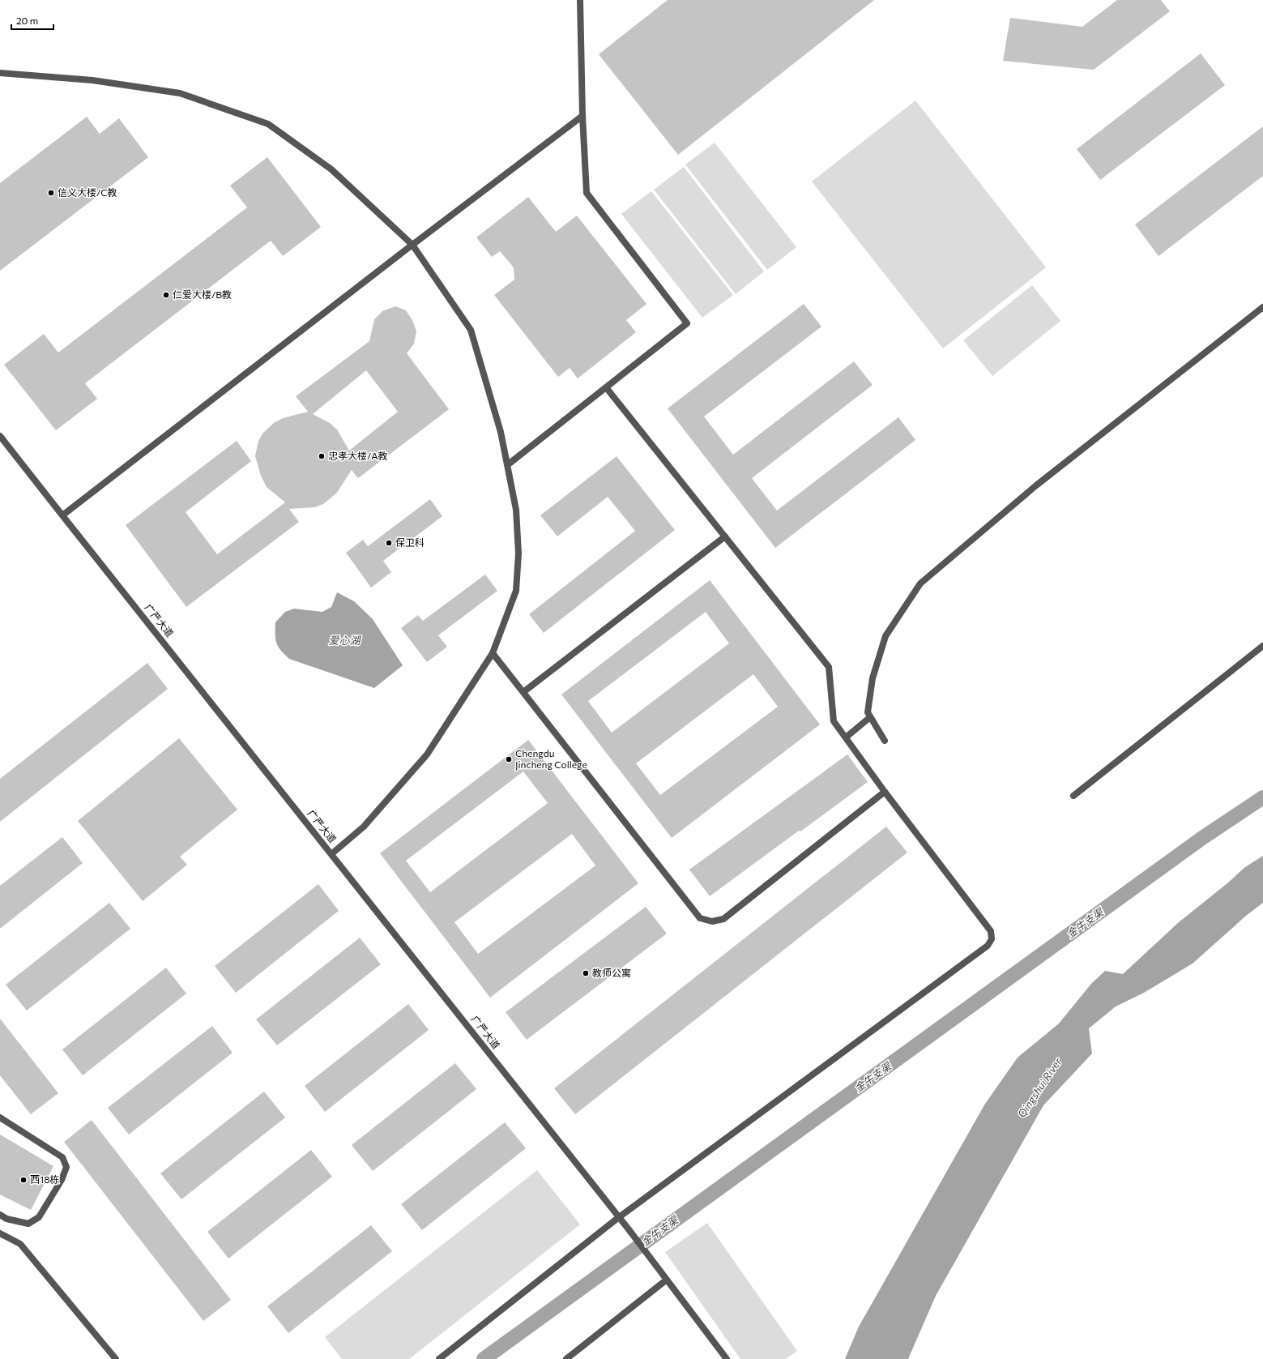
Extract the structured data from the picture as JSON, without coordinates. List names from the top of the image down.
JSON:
{
  "streets": {
    "street": ["广严大道"]
  },
  "water": ["爱心湖", "金牛支渠", "Qingshui River"],
  "places": [
    "信义大楼/C教",
    "仁爱大楼/B教",
    "忠孝大楼/A教",
    "保卫科",
    "Chengdu Jincheng College",
    "教师公寓",
    "西18栋"
  ],
  "scale_bar": "20 m"
}
